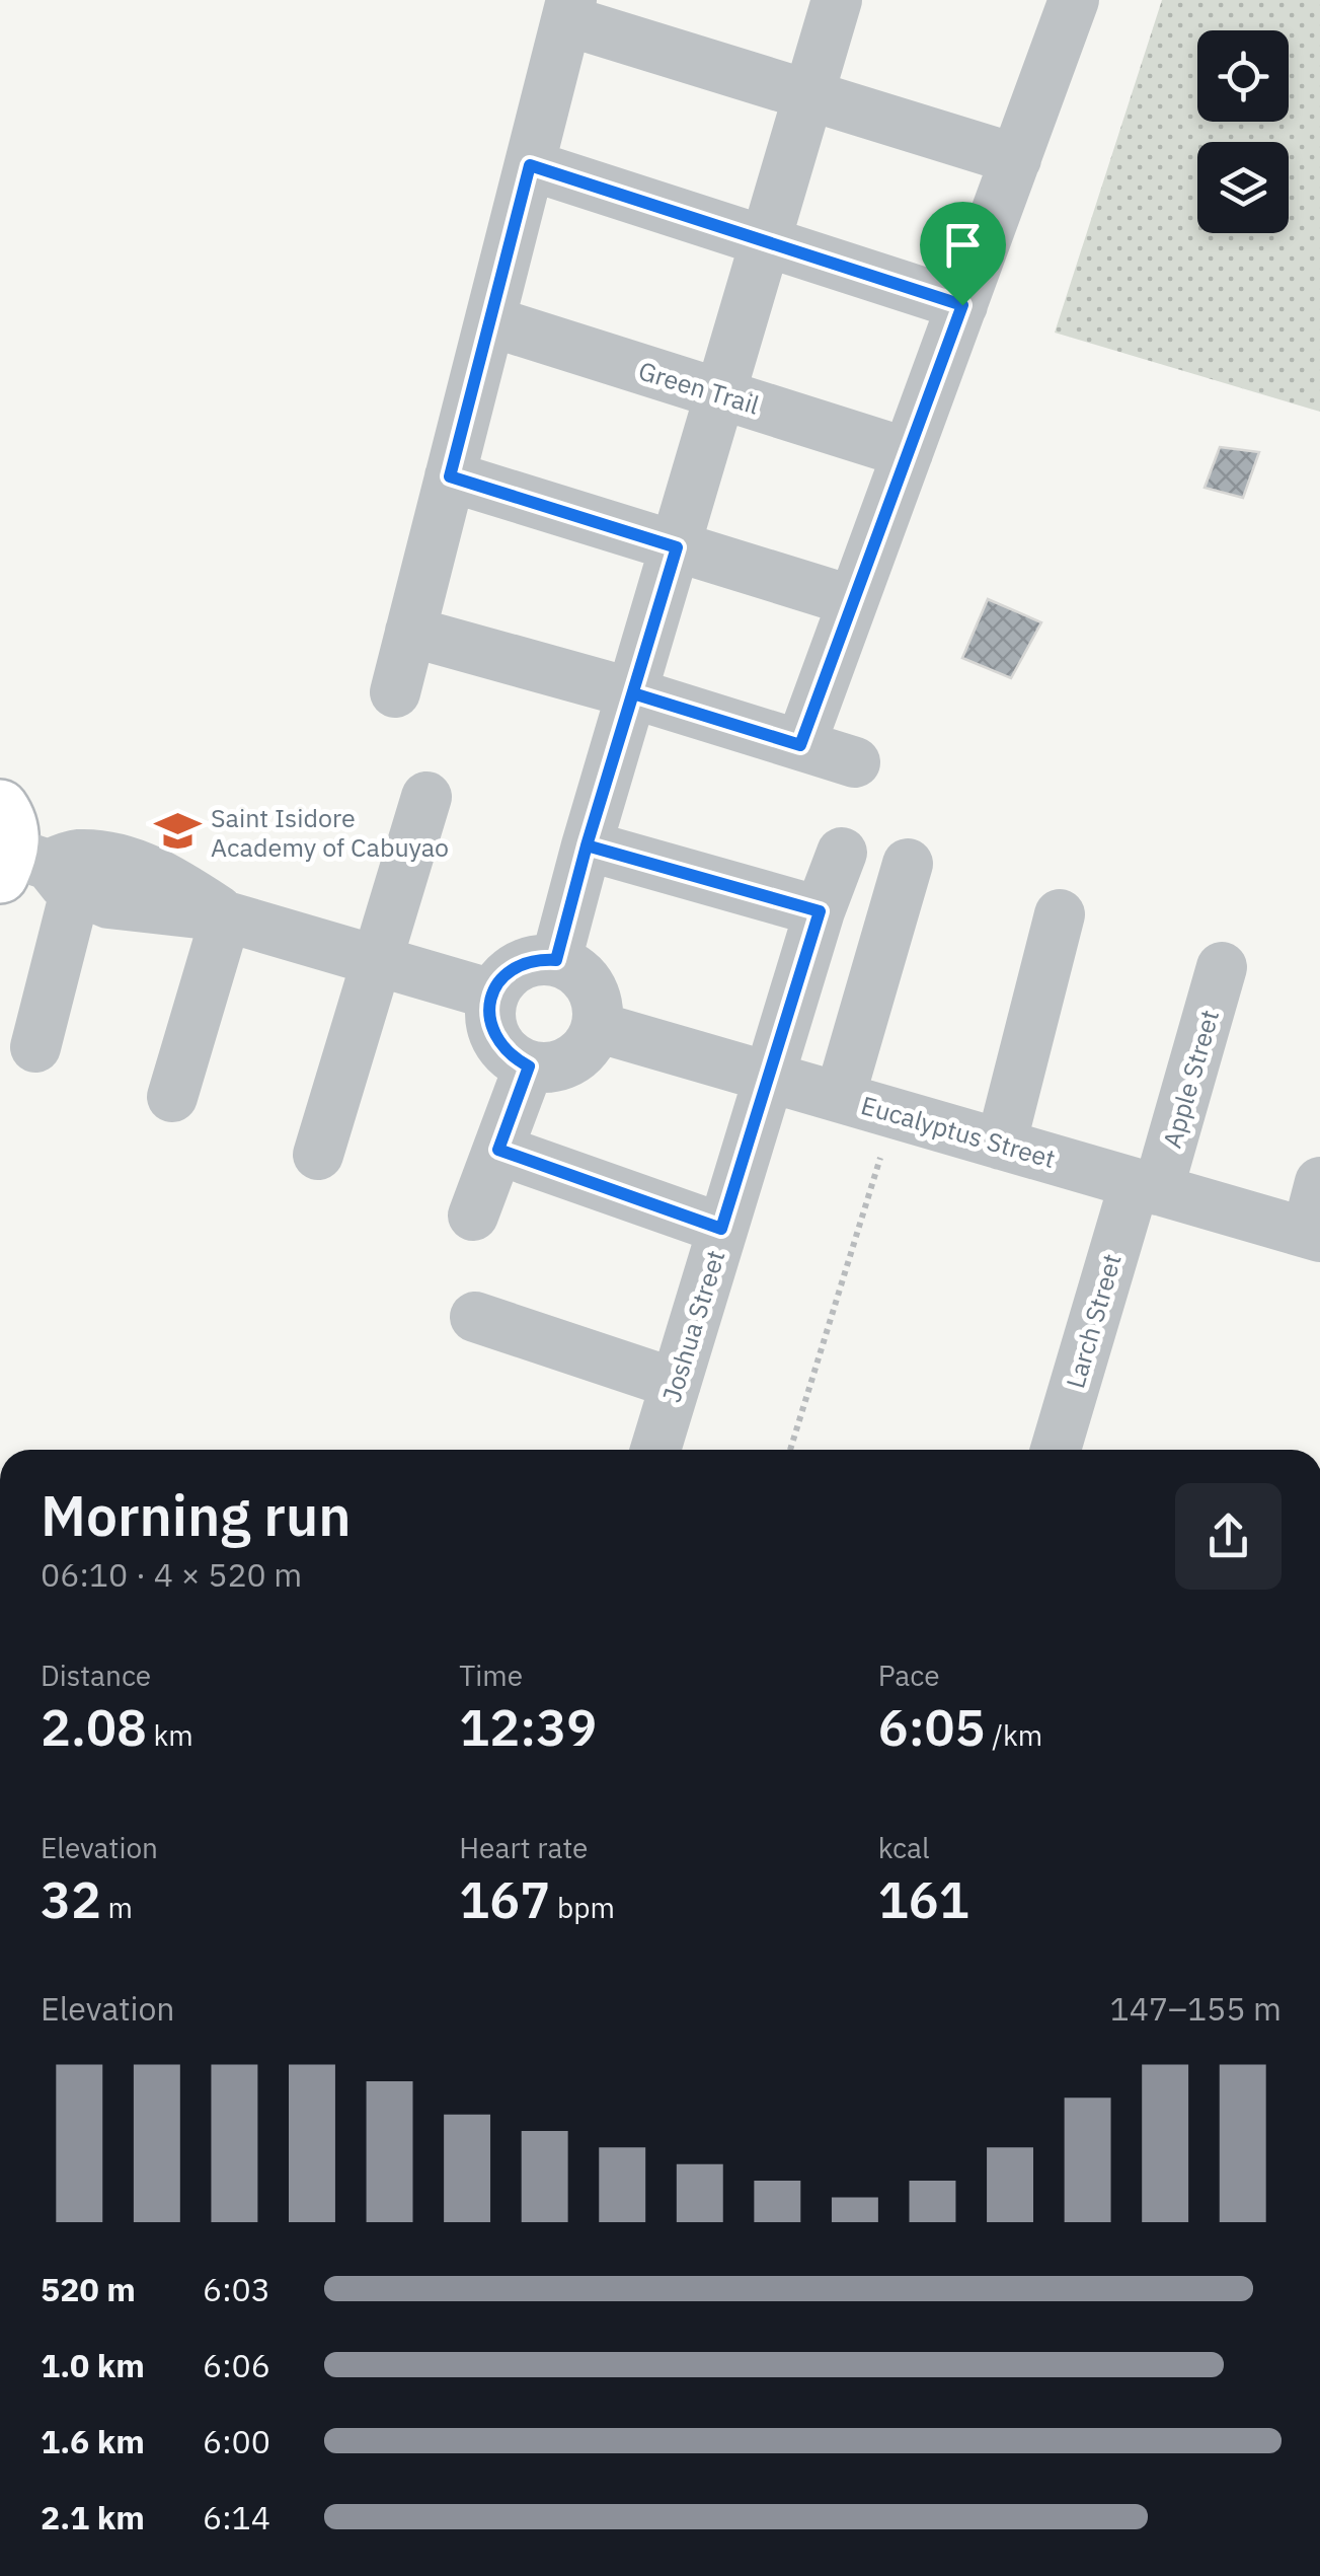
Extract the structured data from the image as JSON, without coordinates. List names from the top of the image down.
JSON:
{
  "streets": {
    "street": [
      "Green Trail",
      "Apple Street",
      "Eucalyptus Street",
      "Larch Street",
      "Joshua Street"
    ]
  },
  "crossings": [
    ["Apple Street", "Eucalyptus Street"],
    ["Apple Street", "Larch Street"],
    ["Eucalyptus Street", "Larch Street"],
    ["Eucalyptus Street", "Joshua Street"]
  ],
  "places": {
    "school or university": ["Saint Isidore Academy of Cabuyao"]
  },
  "page": {
    "heading": ["Morning run", "06:10 · 4 × 520 m"],
    "stats": [
      ["Distance", "2.08 km"],
      ["Time", "12:39"],
      ["Pace", "6:05 /km"],
      ["Elevation", "32 m"],
      ["Heart rate", "167 bpm"],
      ["kcal", "161"]
    ],
    "chart": ["Elevation", "147–155 m"],
    "list": [
      {
        "name": "520 m",
        "note": "6:03"
      },
      {
        "name": "1.0 km",
        "note": "6:06"
      },
      {
        "name": "1.6 km",
        "note": "6:00"
      },
      {
        "name": "2.1 km",
        "note": "6:14"
      }
    ]
  }
}
